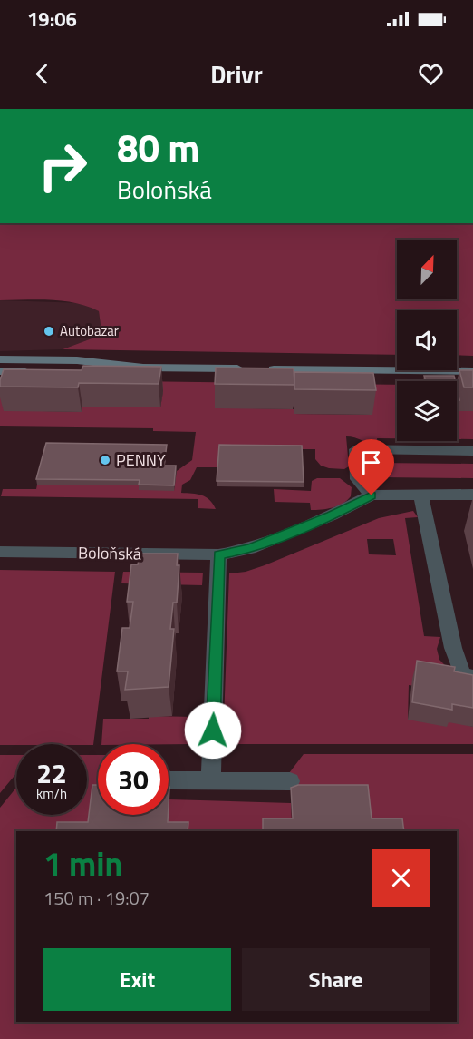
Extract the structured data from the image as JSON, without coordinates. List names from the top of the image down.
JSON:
{
  "streets": {
    "street": ["Boloňská"]
  },
  "places": ["Autobazar", "PENNY"],
  "north": "top right",
  "page": {
    "status": "19:06",
    "header": "Drivr",
    "turn": ["80 m", "Boloňská"],
    "speed": "22 km/h",
    "limit": "30",
    "heading": ["1 min", "150 m · 19:07"],
    "buttons": ["Exit", "Share"]
  }
}
